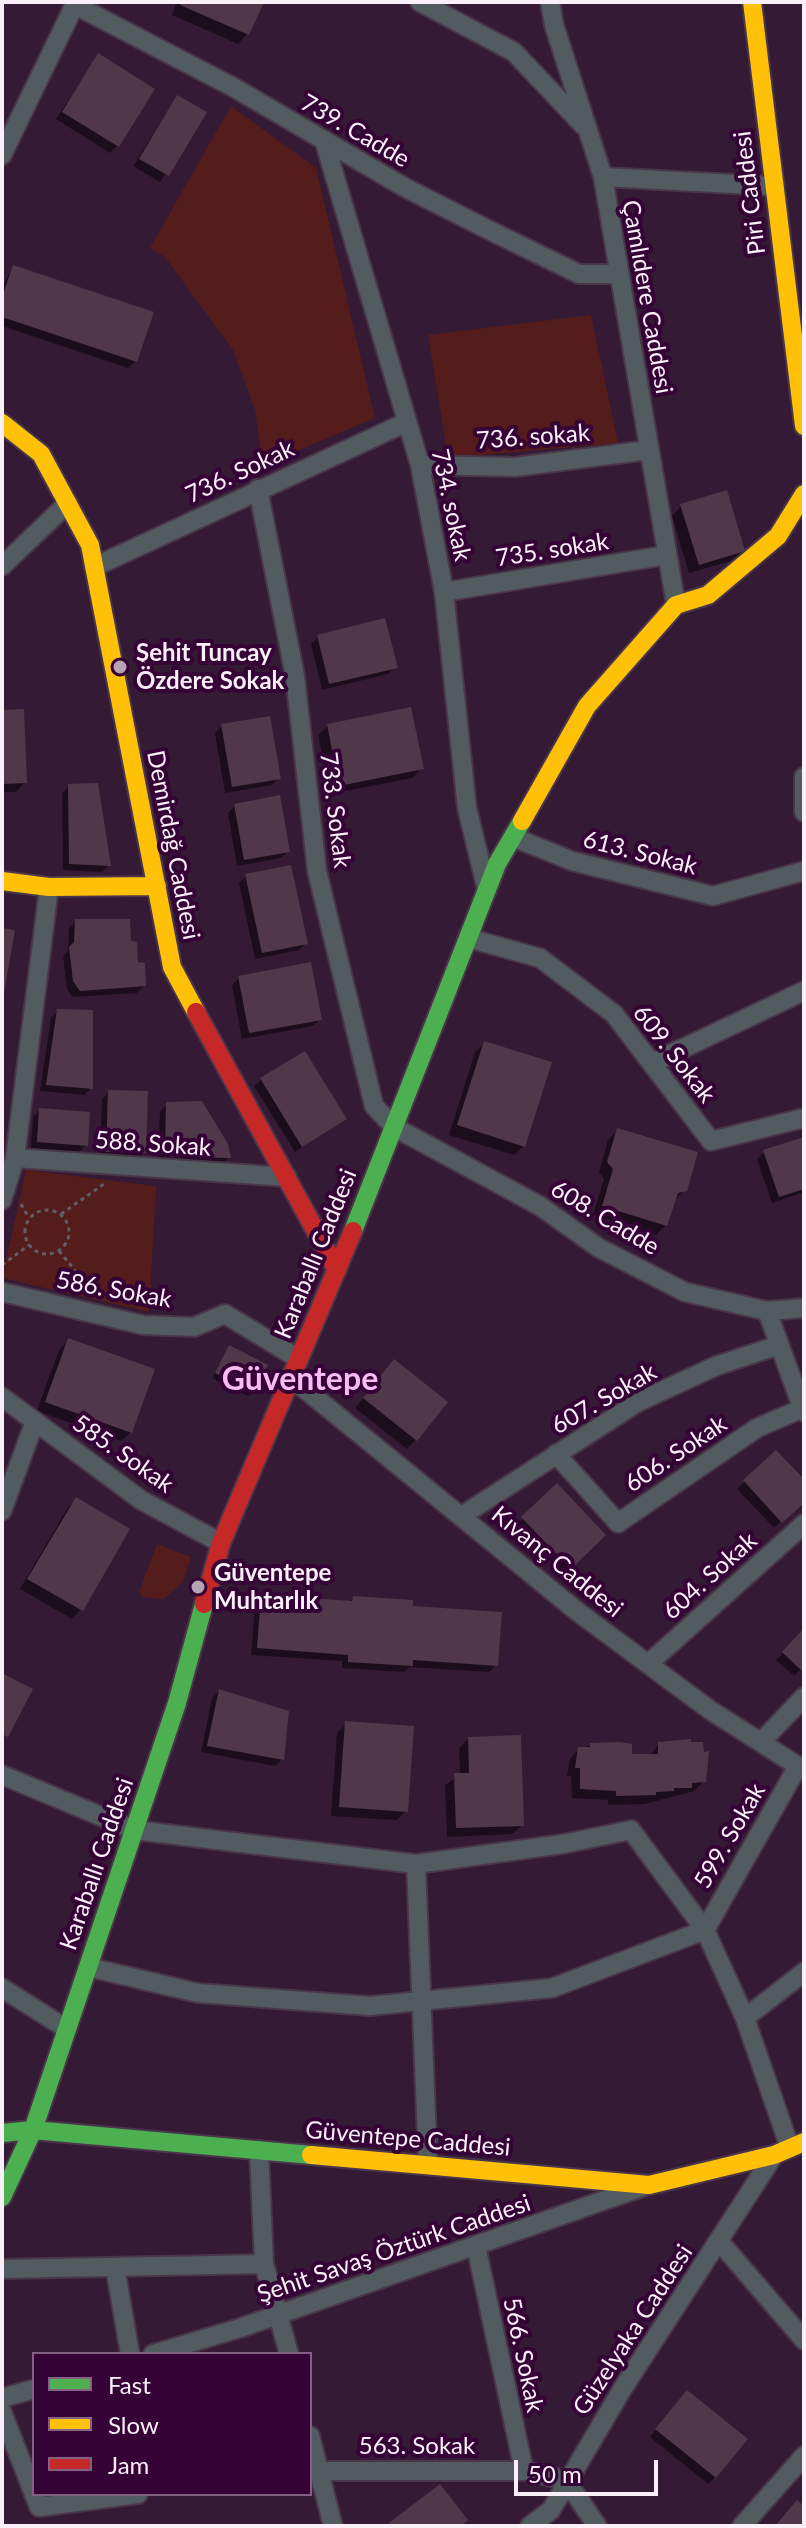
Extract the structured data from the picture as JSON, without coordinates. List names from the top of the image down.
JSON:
{
  "streets": {
    "street": [
      "739. Cadde",
      "Piri Caddesi",
      "Çamlıdere Caddesi",
      "736. sokak",
      "736. Sokak",
      "734. sokak",
      "735. sokak",
      "733. Sokak",
      "Demirdağ Caddesi",
      "613. Sokak",
      "609. Sokak",
      "588. Sokak",
      "608. Cadde",
      "Karaballı Caddesi",
      "586. Sokak",
      "607. Sokak",
      "585. Sokak",
      "606. Sokak",
      "Kıvanç Caddesi",
      "604. Sokak",
      "599. Sokak",
      "Güventepe Caddesi",
      "Şehit Savaş Öztürk Caddesi",
      "Güzelyaka Caddesi",
      "566. Sokak",
      "563. Sokak"
    ]
  },
  "crossings": [
    ["739. Cadde", "Çamlıdere Caddesi"],
    ["739. Cadde", "734. sokak"],
    ["Çamlıdere Caddesi", "736. sokak"],
    ["Çamlıdere Caddesi", "735. sokak"],
    ["Çamlıdere Caddesi", "Karaballı Caddesi"],
    ["736. sokak", "734. sokak"],
    ["736. Sokak", "734. sokak"],
    ["736. Sokak", "733. Sokak"],
    ["736. Sokak", "Demirdağ Caddesi"],
    ["734. sokak", "735. sokak"],
    ["734. sokak", "Karaballı Caddesi"],
    ["733. Sokak", "608. Cadde"],
    ["733. Sokak", "Karaballı Caddesi"],
    ["Demirdağ Caddesi", "588. Sokak"],
    ["Demirdağ Caddesi", "Karaballı Caddesi"],
    ["613. Sokak", "Karaballı Caddesi"],
    ["609. Sokak", "Karaballı Caddesi"],
    ["608. Cadde", "Karaballı Caddesi"],
    ["Karaballı Caddesi", "586. Sokak"],
    ["Karaballı Caddesi", "585. Sokak"],
    ["Karaballı Caddesi", "Kıvanç Caddesi"],
    ["Karaballı Caddesi", "Güventepe Caddesi"],
    ["607. Sokak", "606. Sokak"],
    ["607. Sokak", "Kıvanç Caddesi"],
    ["Kıvanç Caddesi", "604. Sokak"],
    ["Kıvanç Caddesi", "599. Sokak"],
    ["Güventepe Caddesi", "Şehit Savaş Öztürk Caddesi"],
    ["Güventepe Caddesi", "Güzelyaka Caddesi"],
    ["Şehit Savaş Öztürk Caddesi", "566. Sokak"],
    ["566. Sokak", "563. Sokak"]
  ],
  "districts": ["Güventepe"],
  "places": ["Şehit Tuncay Özdere Sokak", "Güventepe Muhtarlık"],
  "legend": ["Fast", "Slow", "Jam"],
  "scale_bar": "50 m"
}
